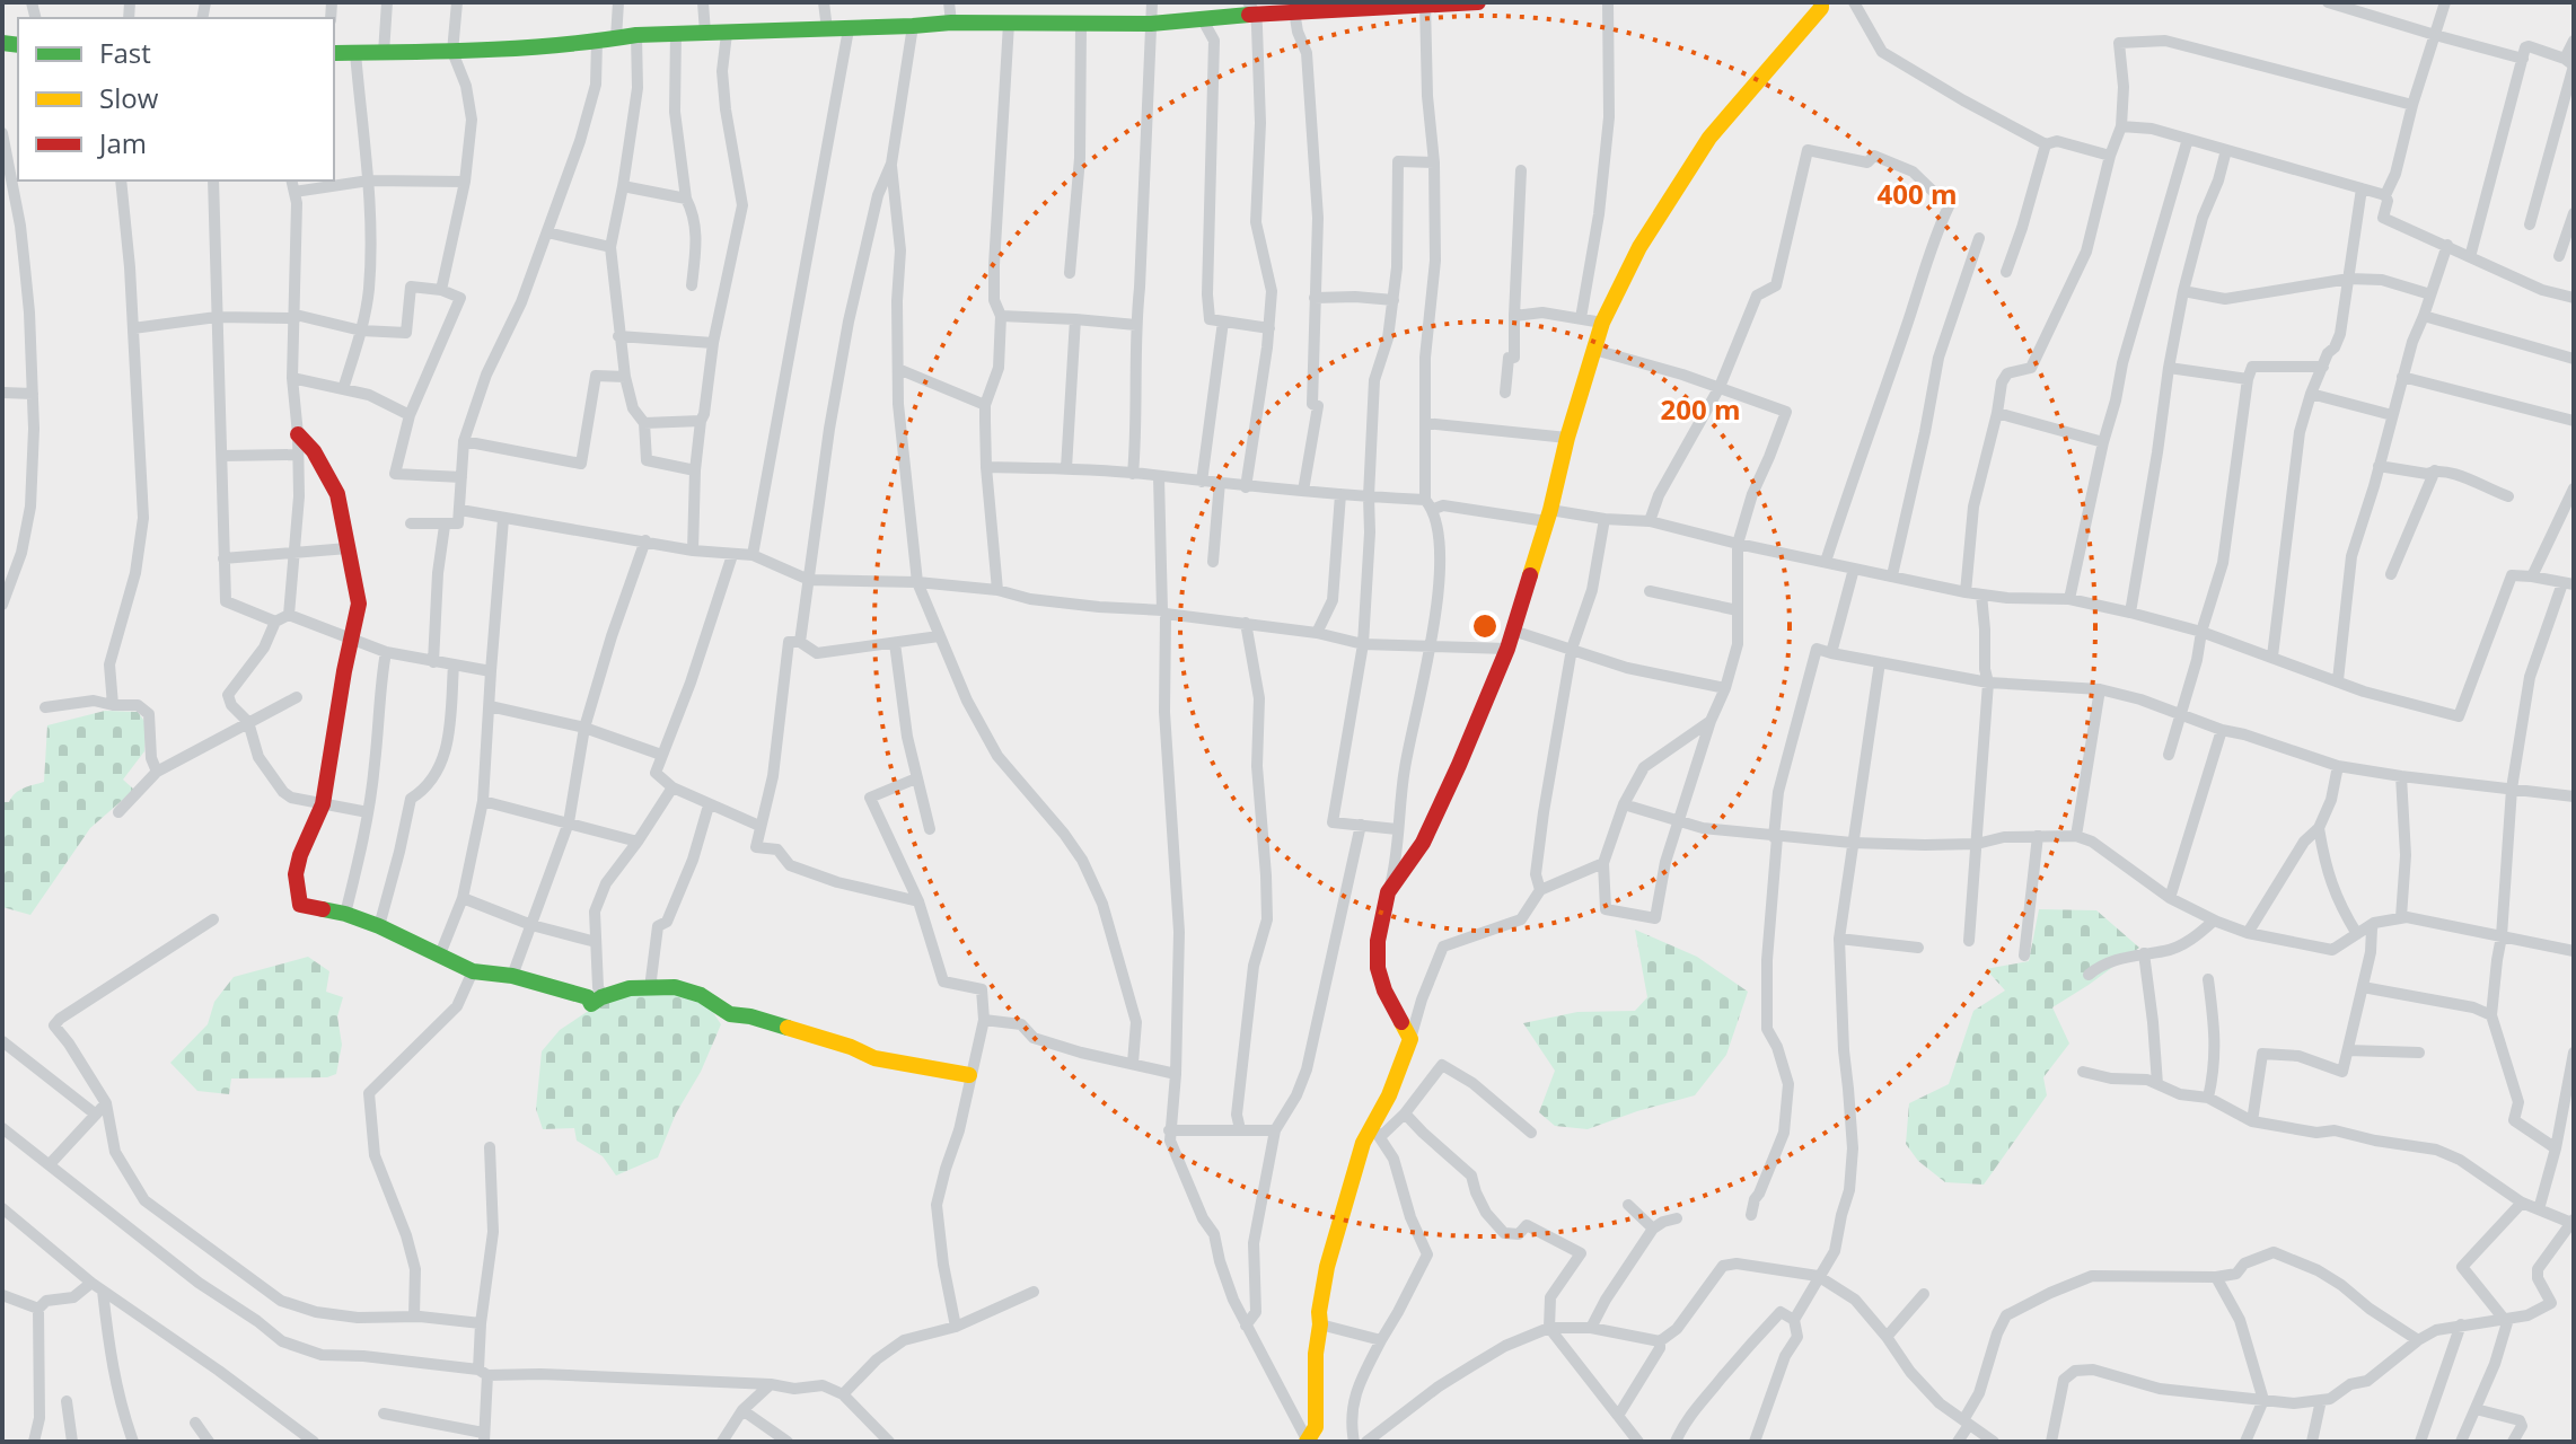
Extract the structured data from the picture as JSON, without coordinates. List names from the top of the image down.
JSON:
{
  "legend": ["Fast", "Slow", "Jam"],
  "rings": ["400 m", "200 m"]
}
